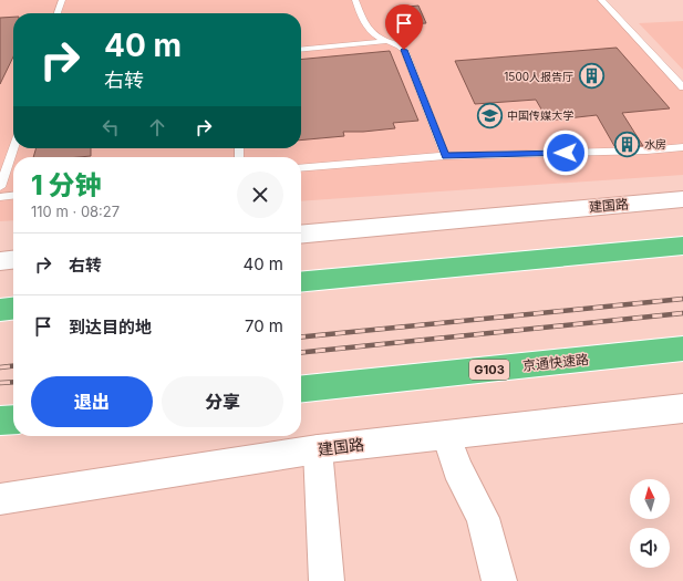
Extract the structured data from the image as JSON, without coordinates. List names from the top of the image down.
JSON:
{
  "streets": {
    "highway": ["京通快速路", "G103"],
    "main road": ["建国路"]
  },
  "places": {
    "building": ["1500人报告厅", "水房"],
    "school or university": ["中国传媒大学"]
  },
  "north": "top",
  "page": {
    "turn": ["40 m", "右转"],
    "heading": ["1 分钟", "110 m · 08:27"],
    "list": [
      {
        "name": "右转",
        "value": "40 m"
      },
      {
        "name": "到达目的地",
        "value": "70 m"
      }
    ],
    "buttons": ["退出", "分享"]
  }
}
